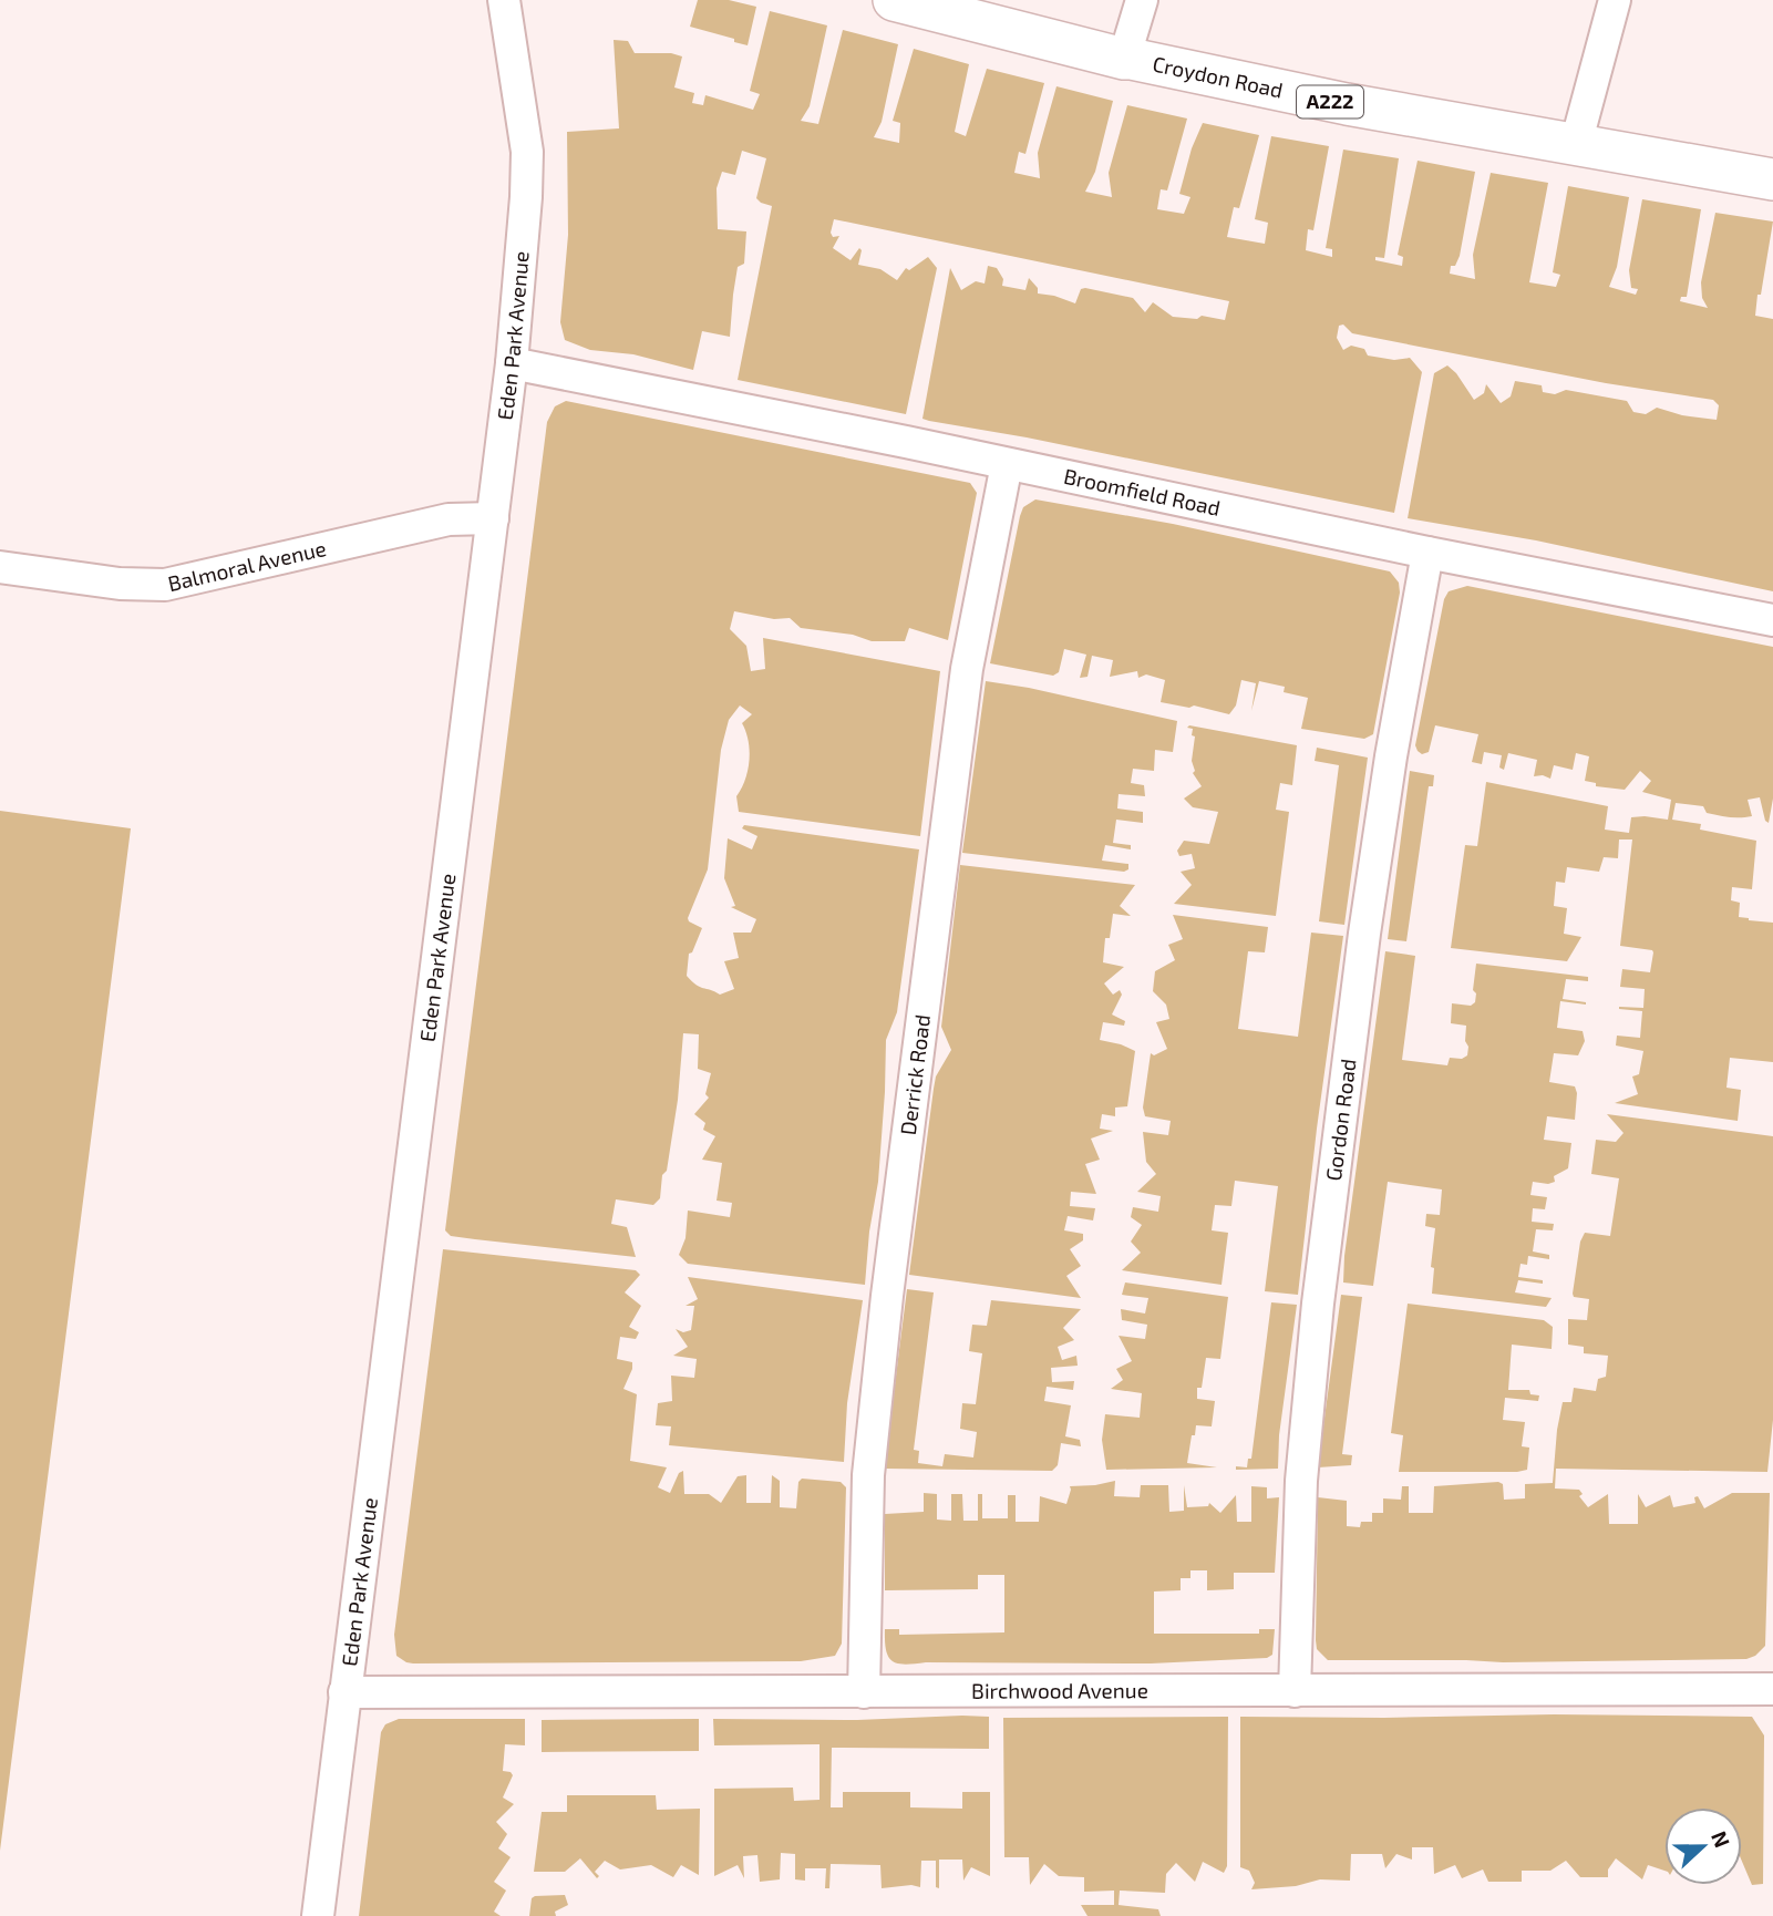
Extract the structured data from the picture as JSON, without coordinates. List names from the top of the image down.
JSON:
{
  "streets": {
    "main road": ["Croydon Road", "A222"],
    "street": [
      "Eden Park Avenue",
      "Broomfield Road",
      "Balmoral Avenue",
      "Derrick Road",
      "Gordon Road",
      "Birchwood Avenue"
    ]
  },
  "crossings": [
    ["Eden Park Avenue", "Broomfield Road"],
    ["Eden Park Avenue", "Balmoral Avenue"],
    ["Eden Park Avenue", "Birchwood Avenue"],
    ["Broomfield Road", "Derrick Road"],
    ["Broomfield Road", "Gordon Road"],
    ["Derrick Road", "Birchwood Avenue"],
    ["Gordon Road", "Birchwood Avenue"]
  ],
  "north": "right"
}
